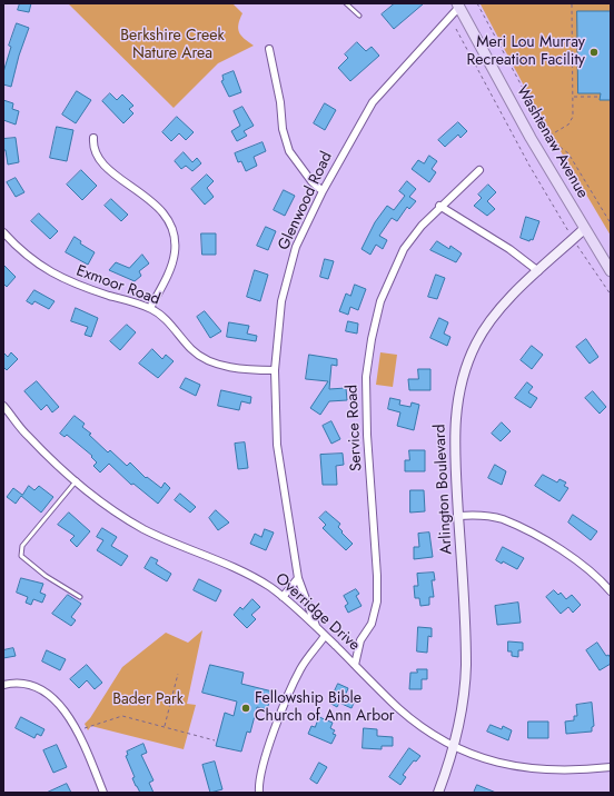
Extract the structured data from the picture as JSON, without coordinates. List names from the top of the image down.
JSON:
{
  "streets": {
    "main road": ["Washtenaw Avenue"],
    "street": [
      "Glenwood Road",
      "Exmoor Road",
      "Service Road",
      "Arlington Boulevard",
      "Overridge Drive"
    ]
  },
  "crossings": [
    ["Washtenaw Avenue", "Glenwood Road"],
    ["Washtenaw Avenue", "Arlington Boulevard"],
    ["Glenwood Road", "Exmoor Road"],
    ["Glenwood Road", "Overridge Drive"],
    ["Service Road", "Overridge Drive"],
    ["Arlington Boulevard", "Overridge Drive"]
  ],
  "parks": ["Berkshire Creek Nature Area", "Bader Park"],
  "places": ["Meri Lou Murray Recreation Facility", "Fellowship Bible Church of Ann Arbor"]
}
